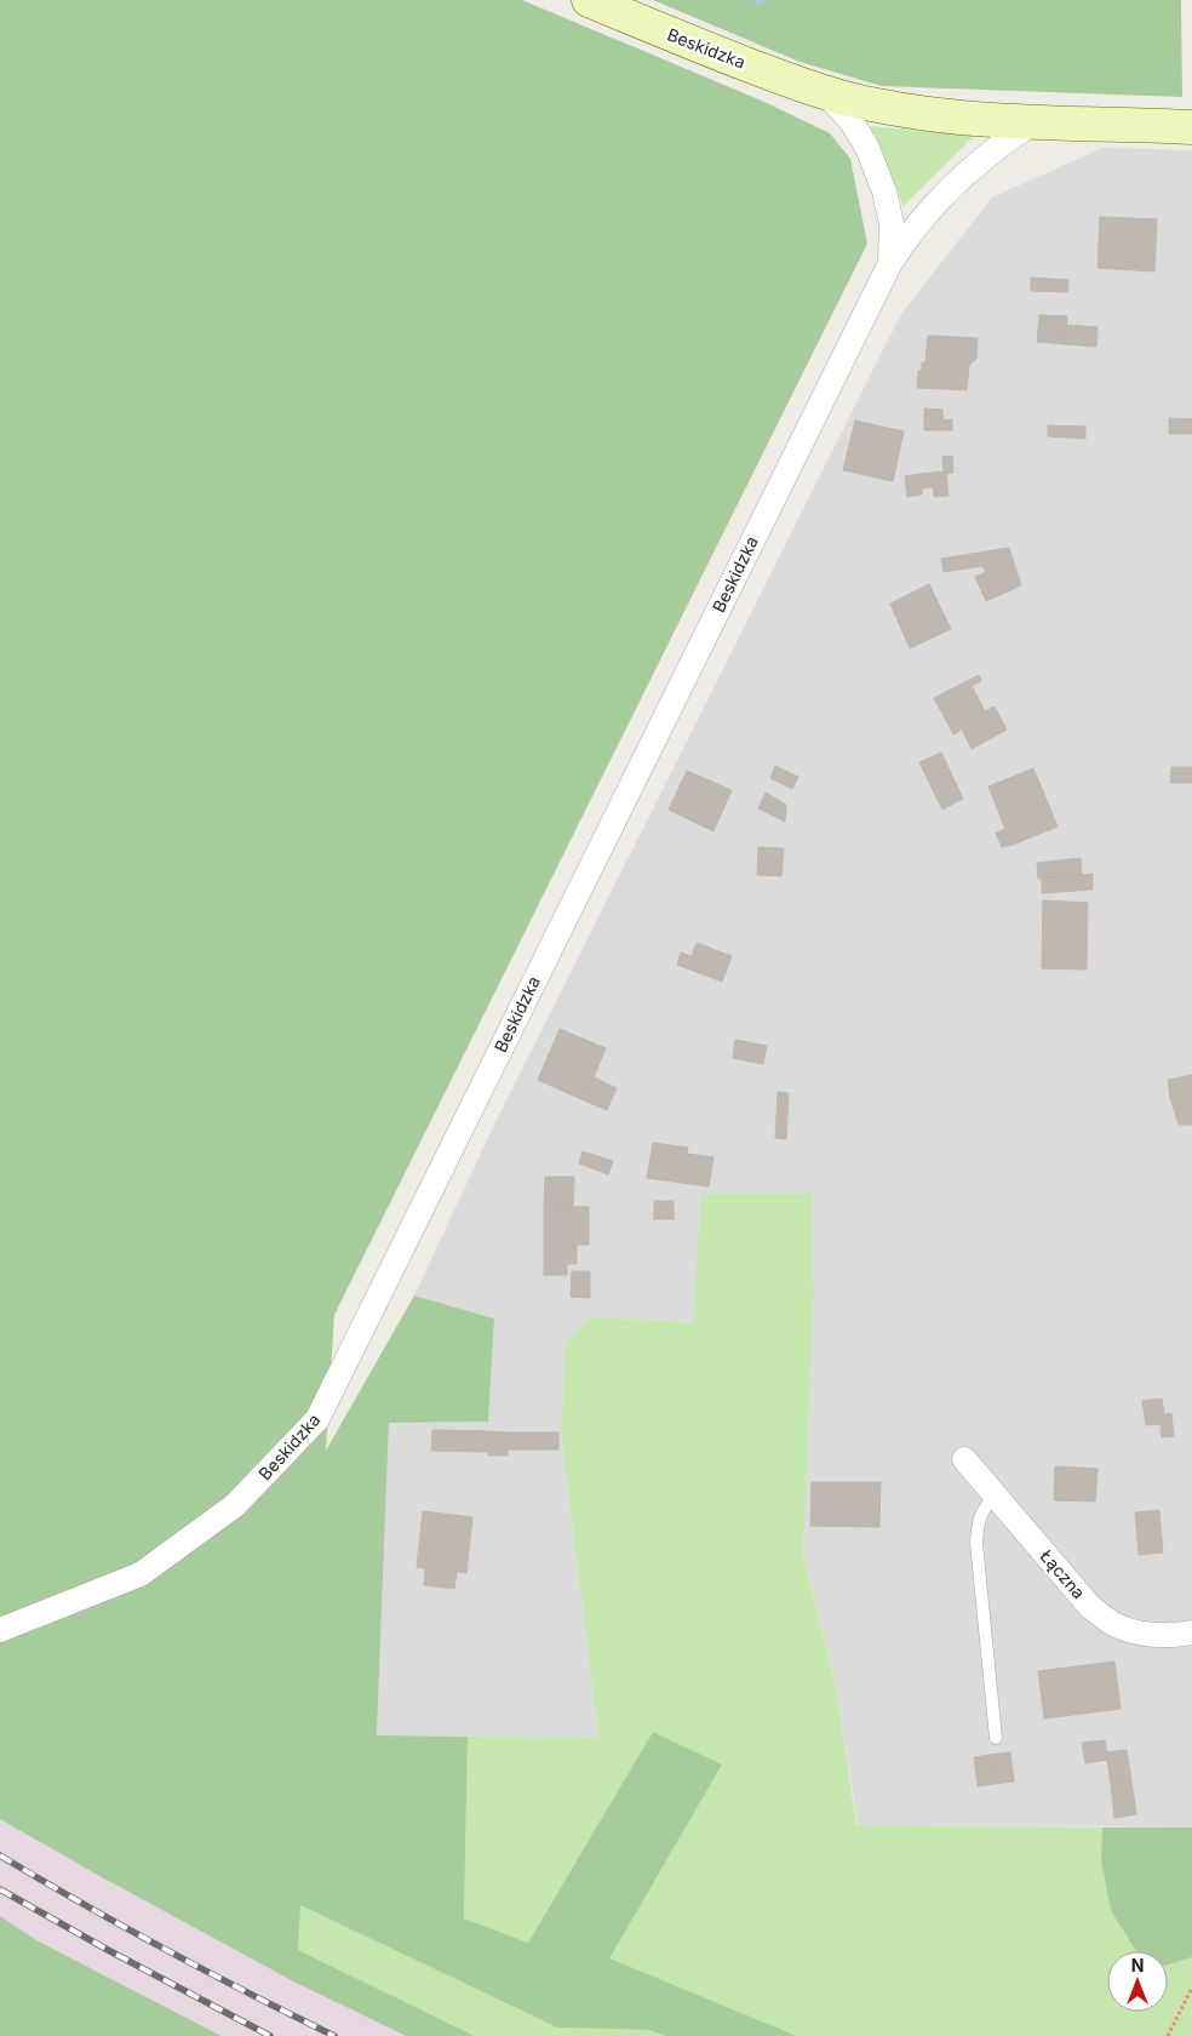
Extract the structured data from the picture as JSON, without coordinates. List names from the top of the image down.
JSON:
{
  "streets": {
    "street": ["Beskidzka", "Łączna"]
  },
  "north": "top"
}
